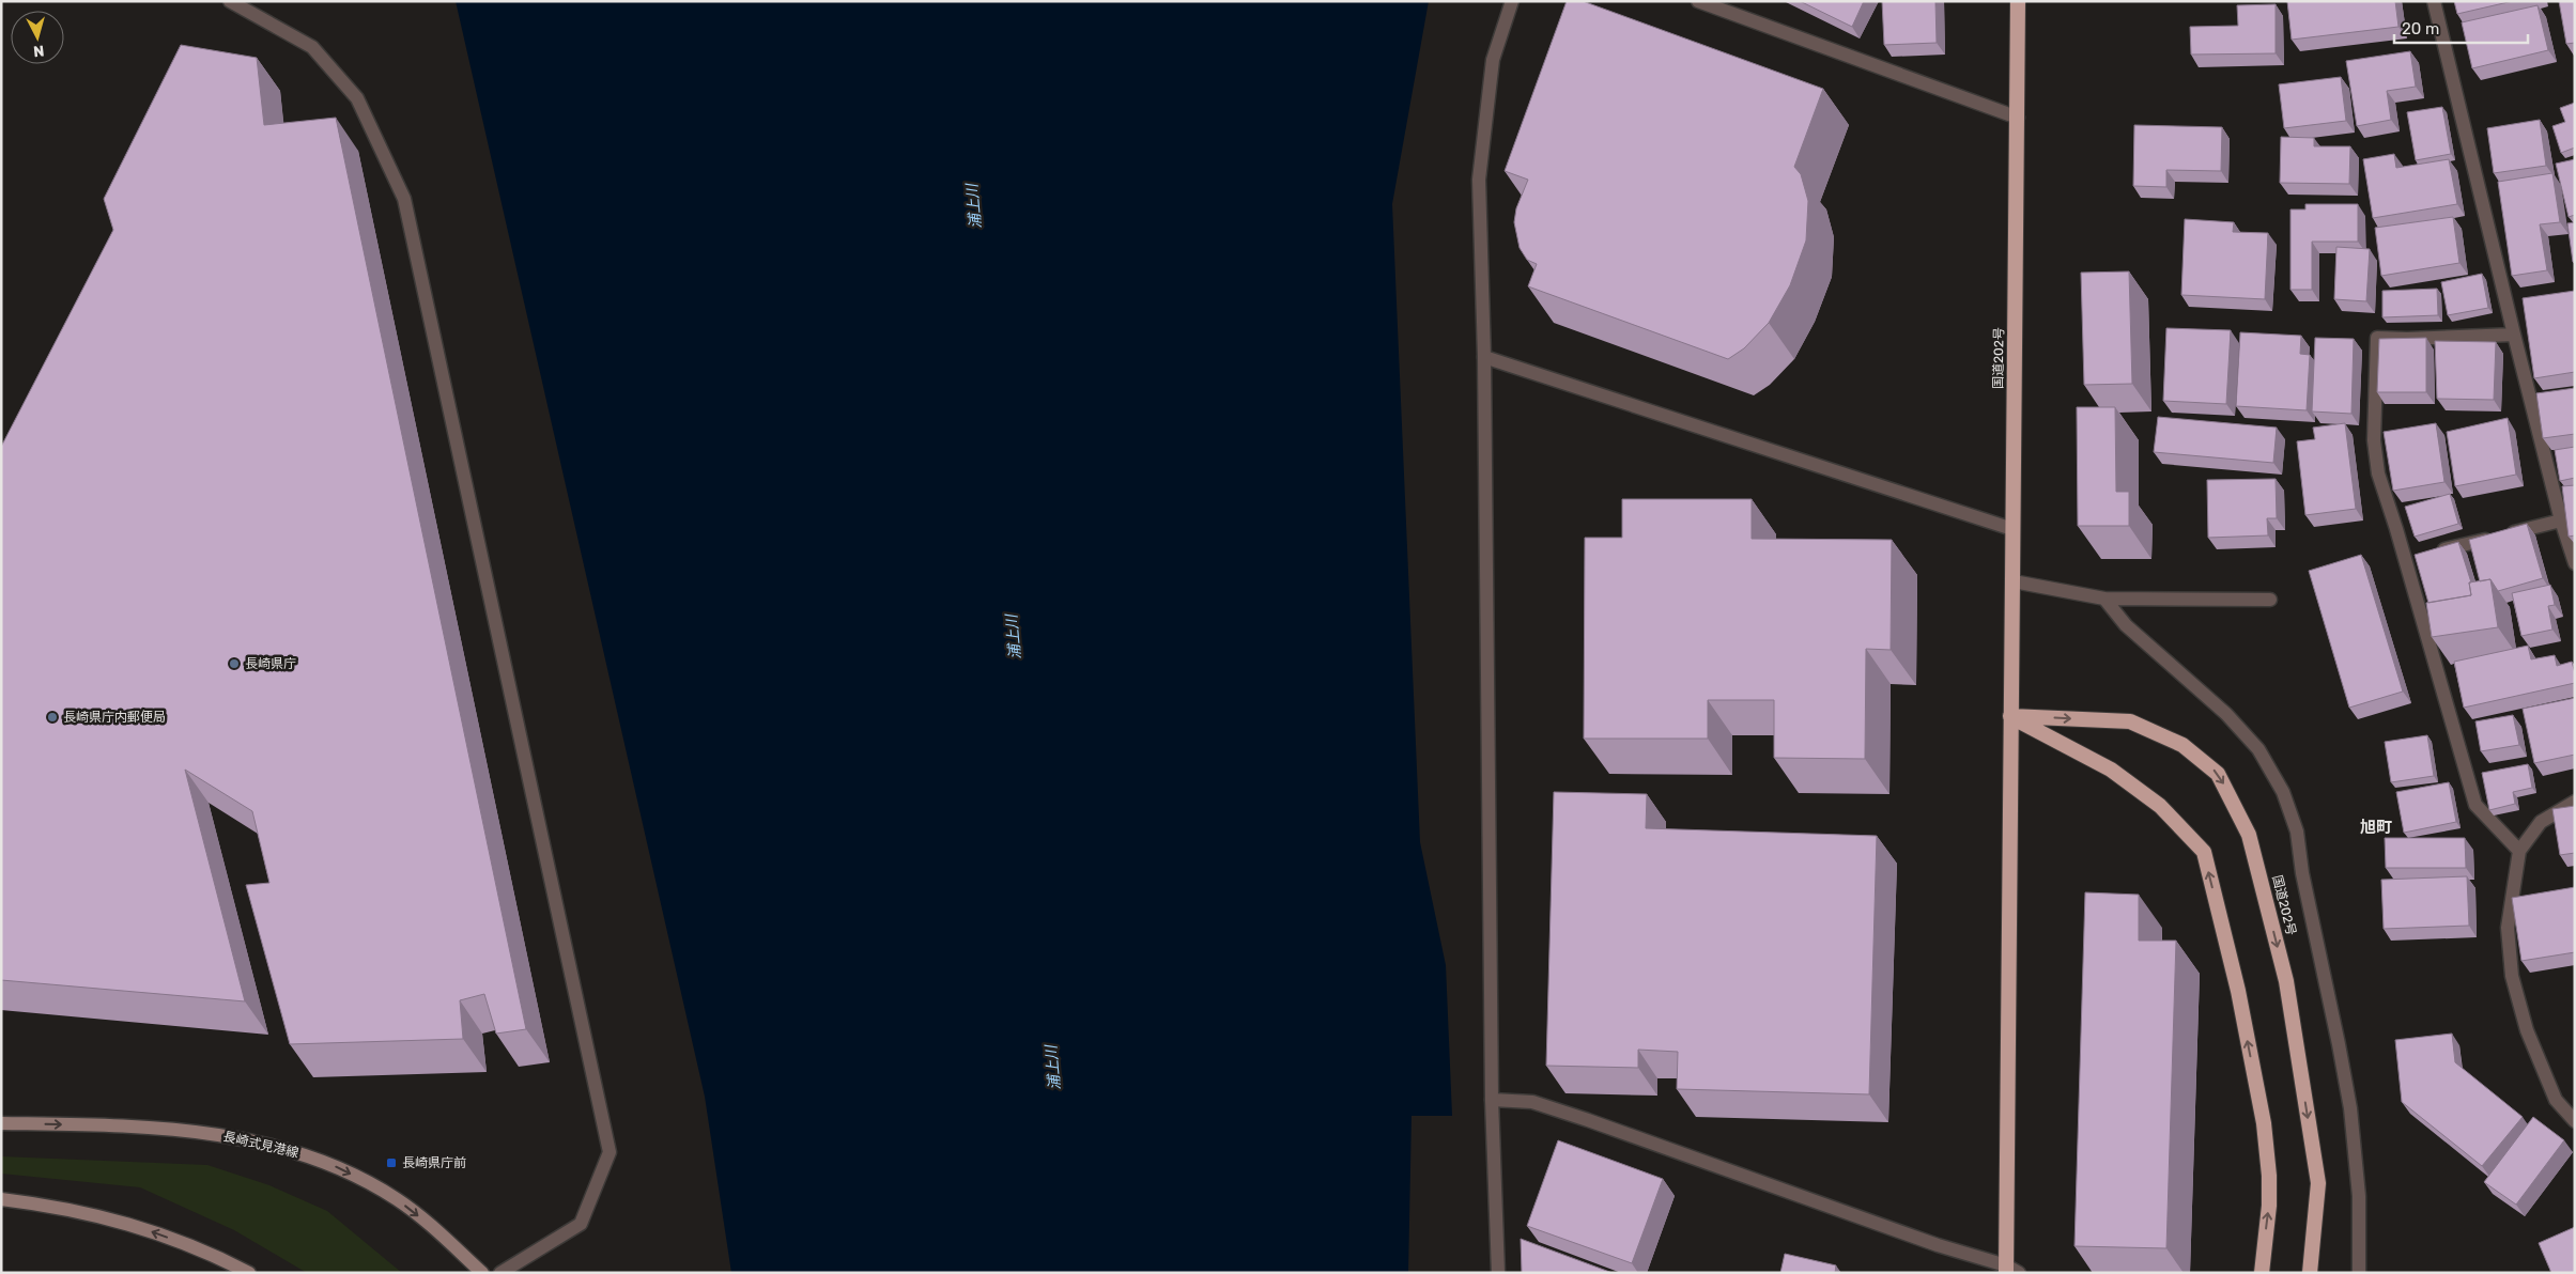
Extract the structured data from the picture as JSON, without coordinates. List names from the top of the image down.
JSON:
{
  "streets": {
    "highway": ["国道202号"],
    "main road": ["長崎式見港線"]
  },
  "districts": ["旭町"],
  "water": ["浦上川"],
  "places": {
    "other": ["長崎県庁", "長崎県庁内郵便局"],
    "transit": ["長崎県庁前"]
  },
  "scale_bar": "20 m",
  "north": "bottom"
}
